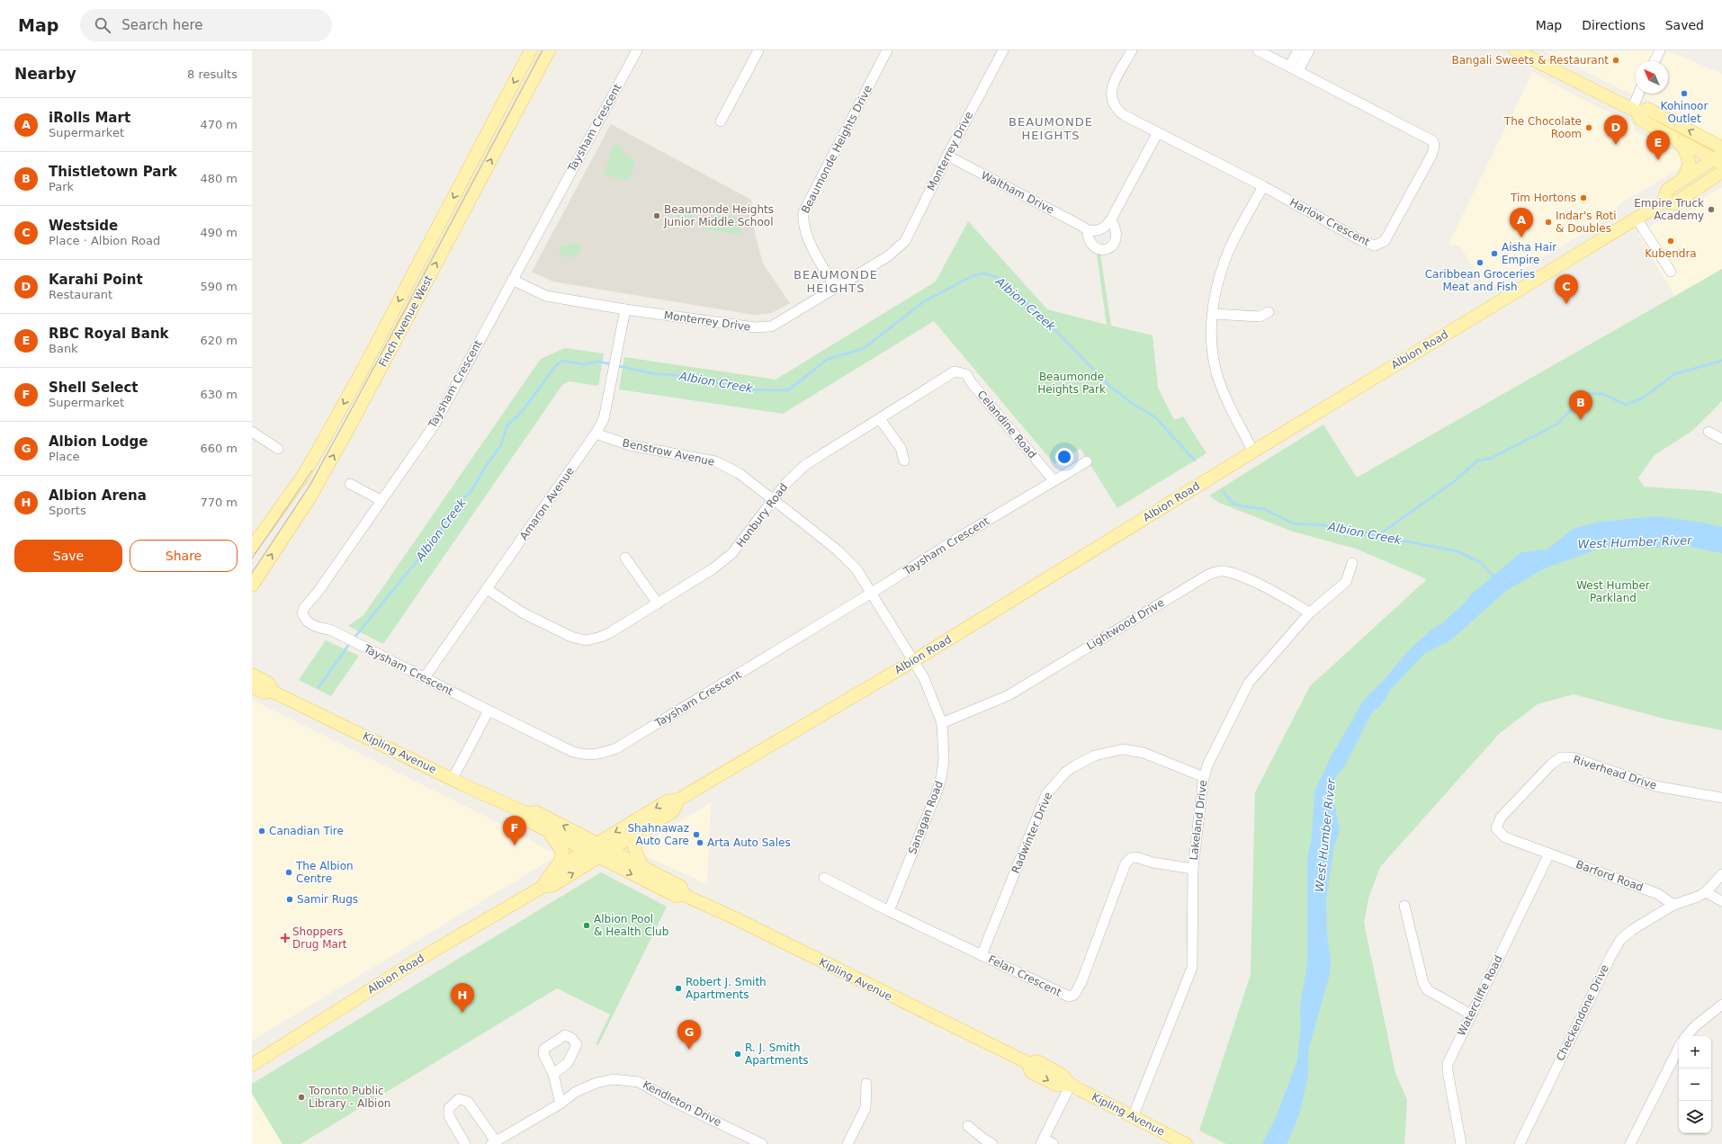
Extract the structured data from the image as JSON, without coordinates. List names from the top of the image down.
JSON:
{
  "streets": {
    "main road": ["Finch Avenue West", "Albion Road", "Kipling Avenue"],
    "street": [
      "Taysham Crescent",
      "Beaumonde Heights Drive",
      "Monterrey Drive",
      "Waltham Drive",
      "Harlow Crescent",
      "Celandine Road",
      "Benstrow Avenue",
      "Amaron Avenue",
      "Honbury Road",
      "Lightwood Drive",
      "Riverhead Drive",
      "Sanagan Road",
      "Lakeland Drive",
      "Radwinter Drive",
      "Barford Road",
      "Felan Crescent",
      "Watercliffe Road",
      "Checkendone Drive",
      "Kendleton Drive"
    ]
  },
  "crossings": [
    ["Taysham Crescent", "Monterrey Drive"],
    ["Taysham Crescent", "Celandine Road"],
    ["Taysham Crescent", "Benstrow Avenue"],
    ["Taysham Crescent", "Amaron Avenue"],
    ["Beaumonde Heights Drive", "Monterrey Drive"],
    ["Monterrey Drive", "Waltham Drive"],
    ["Monterrey Drive", "Amaron Avenue"],
    ["Albion Road", "Benstrow Avenue"],
    ["Albion Road", "Kipling Avenue"],
    ["Albion Road", "Sanagan Road"],
    ["Celandine Road", "Honbury Road"],
    ["Benstrow Avenue", "Amaron Avenue"],
    ["Benstrow Avenue", "Honbury Road"],
    ["Benstrow Avenue", "Sanagan Road"],
    ["Amaron Avenue", "Honbury Road"],
    ["Lightwood Drive", "Sanagan Road"],
    ["Lightwood Drive", "Lakeland Drive"],
    ["Kipling Avenue", "Lakeland Drive"],
    ["Riverhead Drive", "Barford Road"],
    ["Sanagan Road", "Felan Crescent"],
    ["Lakeland Drive", "Radwinter Drive"],
    ["Lakeland Drive", "Felan Crescent"],
    ["Radwinter Drive", "Felan Crescent"],
    ["Barford Road", "Watercliffe Road"],
    ["Barford Road", "Checkendone Drive"]
  ],
  "districts": ["BEAUMONDE HEIGHTS", "BEAUMONDE HEIGHTS"],
  "water": ["Albion Creek", "West Humber River"],
  "parks": ["Beaumonde Heights Park", "West Humber Parkland"],
  "places": {
    "other": [
      "Bangali Sweets & Restaurant",
      "Kohinoor Outlet",
      "The Chocolate Room",
      "Tim Hortons",
      "Empire Truck Academy",
      "Beaumonde Heights Junior Middle School",
      "Indar's Roti & Doubles",
      "Kubendra",
      "Aisha Hair Empire",
      "Caribbean Groceries Meat and Fish",
      "Canadian Tire",
      "Shahnawaz Auto Care",
      "Arta Auto Sales",
      "The Albion Centre",
      "Samir Rugs",
      "Albion Pool & Health Club",
      "Robert J. Smith Apartments",
      "R. J. Smith Apartments",
      "Toronto Public Library - Albion"
    ],
    "health": ["Shoppers Drug Mart"]
  },
  "north": "top left",
  "page": {
    "header": "Map",
    "search": "Search here",
    "nav": ["Map", "Directions", "Saved"],
    "heading": ["Nearby", "8 results"],
    "list": [
      {
        "mark": "A",
        "name": "iRolls Mart",
        "note": "Supermarket",
        "value": "470 m"
      },
      {
        "mark": "B",
        "name": "Thistletown Park",
        "note": "Park",
        "value": "480 m"
      },
      {
        "mark": "C",
        "name": "Westside",
        "note": "Place · Albion Road",
        "value": "490 m"
      },
      {
        "mark": "D",
        "name": "Karahi Point",
        "note": "Restaurant",
        "value": "590 m"
      },
      {
        "mark": "E",
        "name": "RBC Royal Bank",
        "note": "Bank",
        "value": "620 m"
      },
      {
        "mark": "F",
        "name": "Shell Select",
        "note": "Supermarket",
        "value": "630 m"
      },
      {
        "mark": "G",
        "name": "Albion Lodge",
        "note": "Place",
        "value": "660 m"
      },
      {
        "mark": "H",
        "name": "Albion Arena",
        "note": "Sports",
        "value": "770 m"
      }
    ],
    "pins": [
      "D",
      "E",
      "A",
      "C",
      "B",
      "F",
      "H",
      "G"
    ],
    "buttons": ["Save", "Share"],
    "map_buttons": ["+", "−"]
  }
}
